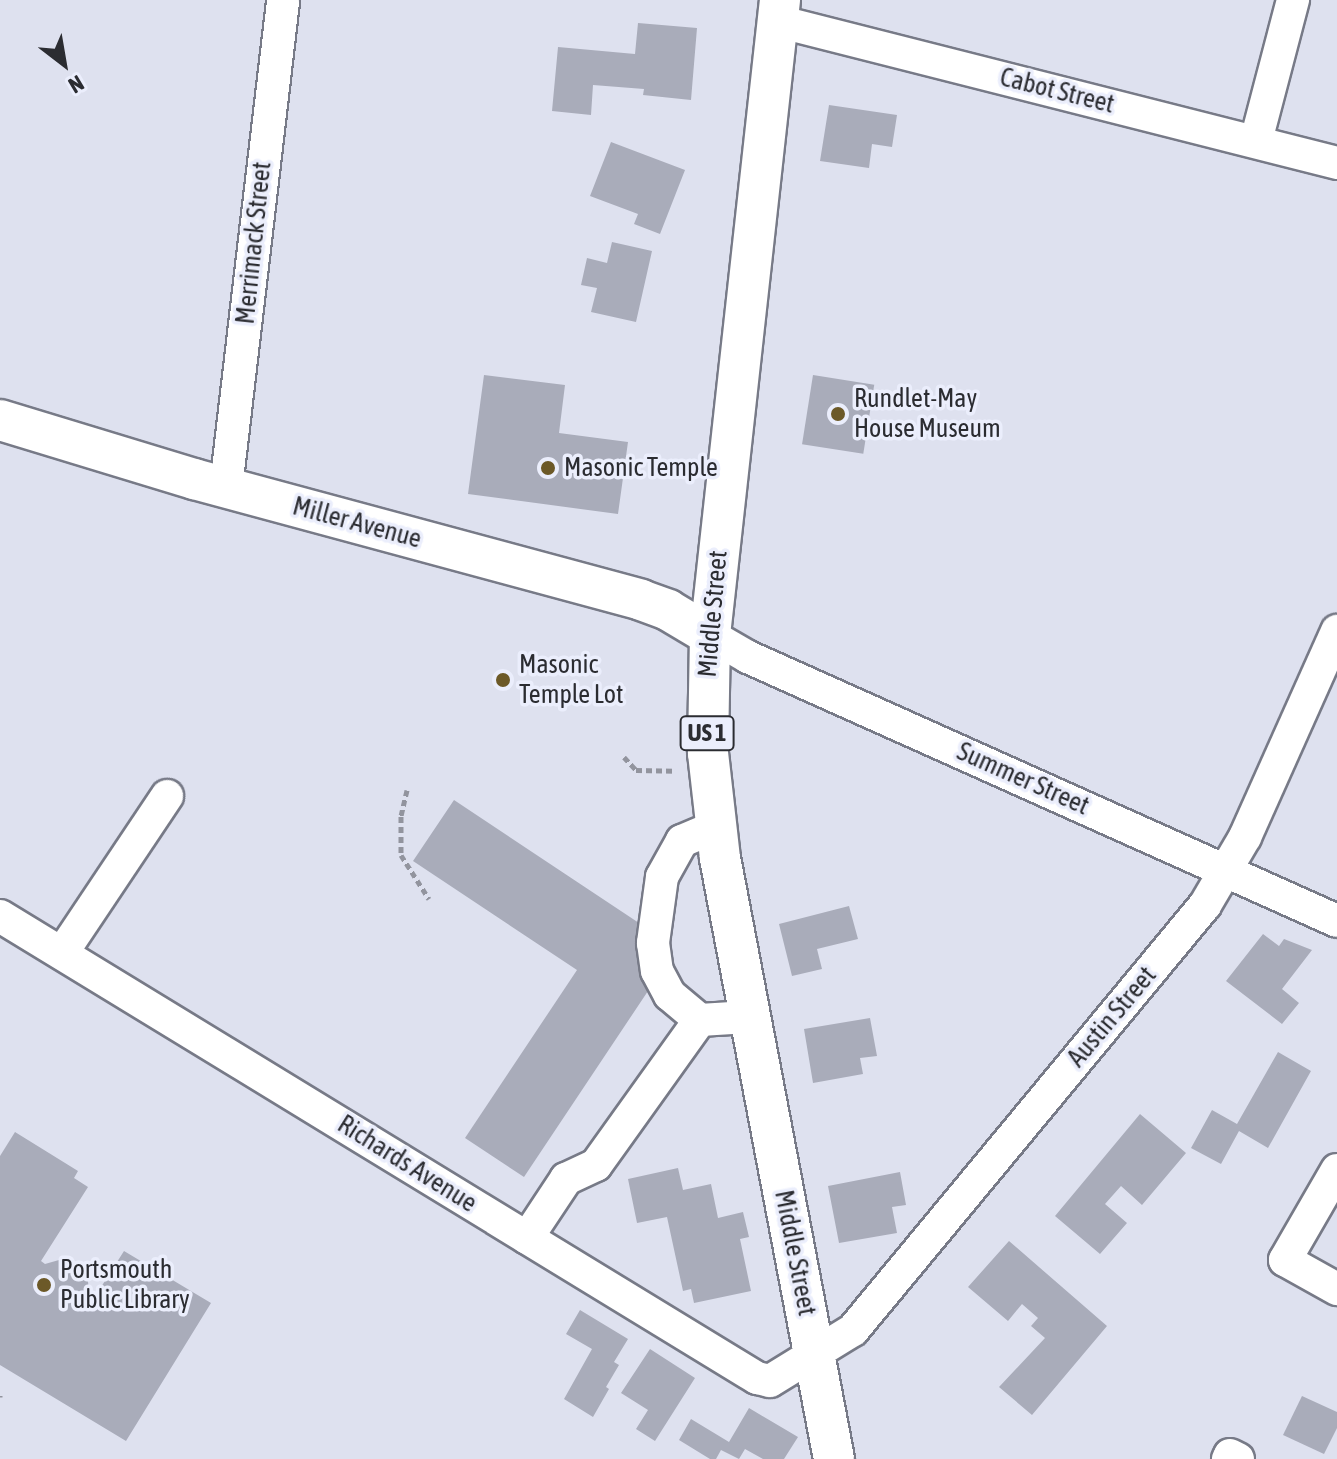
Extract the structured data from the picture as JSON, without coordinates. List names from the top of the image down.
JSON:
{
  "streets": {
    "main road": ["Miller Avenue", "Middle Street", "US 1"],
    "street": [
      "Cabot Street",
      "Merrimack Street",
      "Summer Street",
      "Austin Street",
      "Richards Avenue"
    ]
  },
  "crossings": [
    ["Cabot Street", "Middle Street"],
    ["Merrimack Street", "Miller Avenue"],
    ["Miller Avenue", "Middle Street"],
    ["Miller Avenue", "Summer Street"],
    ["Middle Street", "Summer Street"],
    ["Middle Street", "Austin Street"],
    ["Middle Street", "Richards Avenue"],
    ["Summer Street", "Austin Street"],
    ["Austin Street", "Richards Avenue"]
  ],
  "places": [
    "Rundlet-May House Museum",
    "Masonic Temple",
    "Masonic Temple Lot",
    "Portsmouth Public Library"
  ],
  "north": "bottom right"
}
